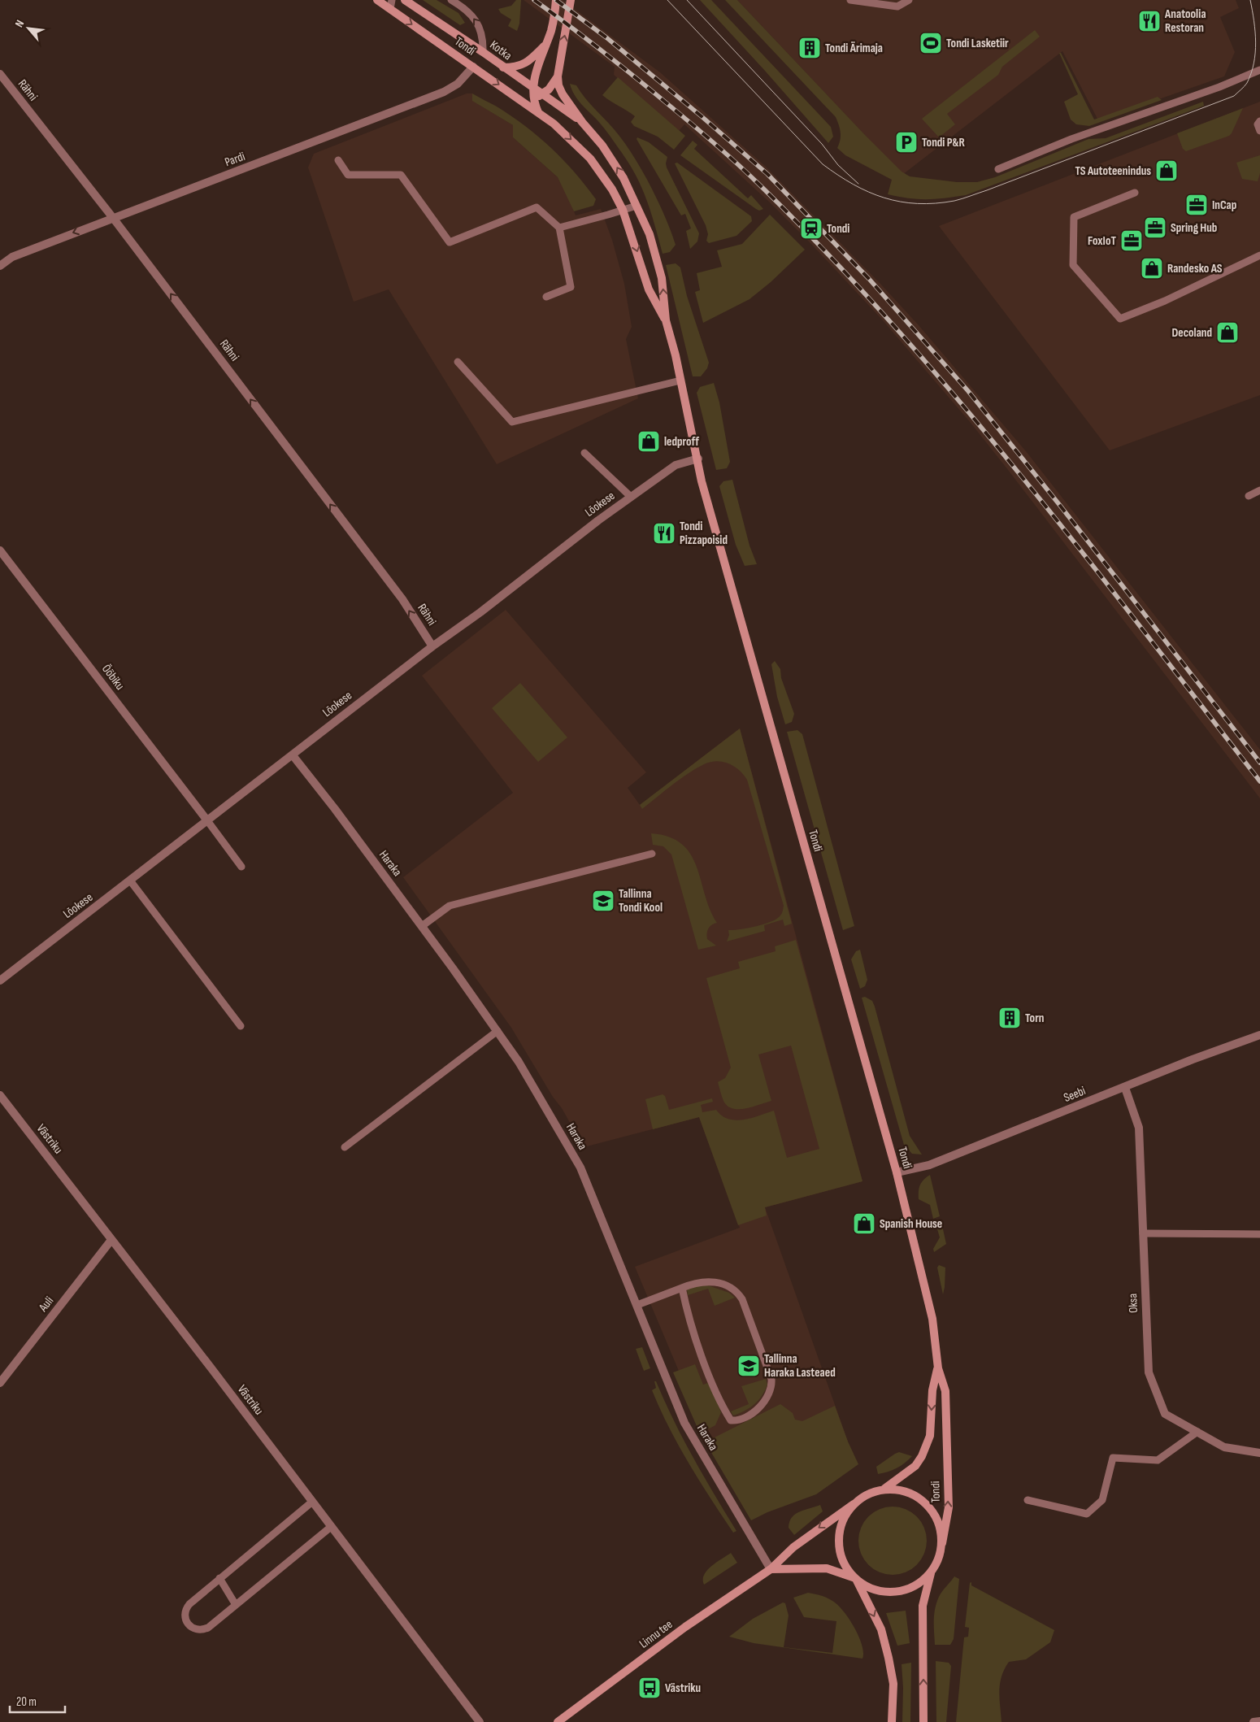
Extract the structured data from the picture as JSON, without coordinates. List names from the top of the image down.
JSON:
{
  "streets": {
    "street": [
      "Tondi",
      "Kotka",
      "Rähni",
      "Pardi",
      "Lõokese",
      "Ööbiku",
      "Haraka",
      "Seebi",
      "Västriku",
      "Oksa",
      "Auli",
      "Linnu tee"
    ]
  },
  "crossings": [
    ["Tondi", "Kotka"],
    ["Tondi", "Pardi"],
    ["Tondi", "Lõokese"],
    ["Tondi", "Seebi"],
    ["Tondi", "Linnu tee"],
    ["Rähni", "Pardi"],
    ["Rähni", "Lõokese"],
    ["Lõokese", "Ööbiku"],
    ["Lõokese", "Haraka"],
    ["Haraka", "Linnu tee"],
    ["Seebi", "Oksa"],
    ["Västriku", "Auli"]
  ],
  "one_way": ["Rähni"],
  "places": {
    "restaurant": ["Anatoolia Restoran", "Tondi Pizzapoisid"],
    "sports": ["Tondi Lasketiir"],
    "building": ["Tondi Ärimaja", "Torn"],
    "parking": ["Tondi P&R"],
    "shop": [
      "TS Autoteenindus",
      "Randesko AS",
      "Decoland",
      "ledproff",
      "Spanish House"
    ],
    "office": ["InCap", "Spring Hub", "FoxIoT"],
    "station": ["Tondi"],
    "school or university": ["Tallinna Tondi Kool", "Tallinna Haraka Lasteaed"],
    "bus stop": ["Västriku"]
  },
  "scale_bar": "20 m",
  "north": "top left"
}
